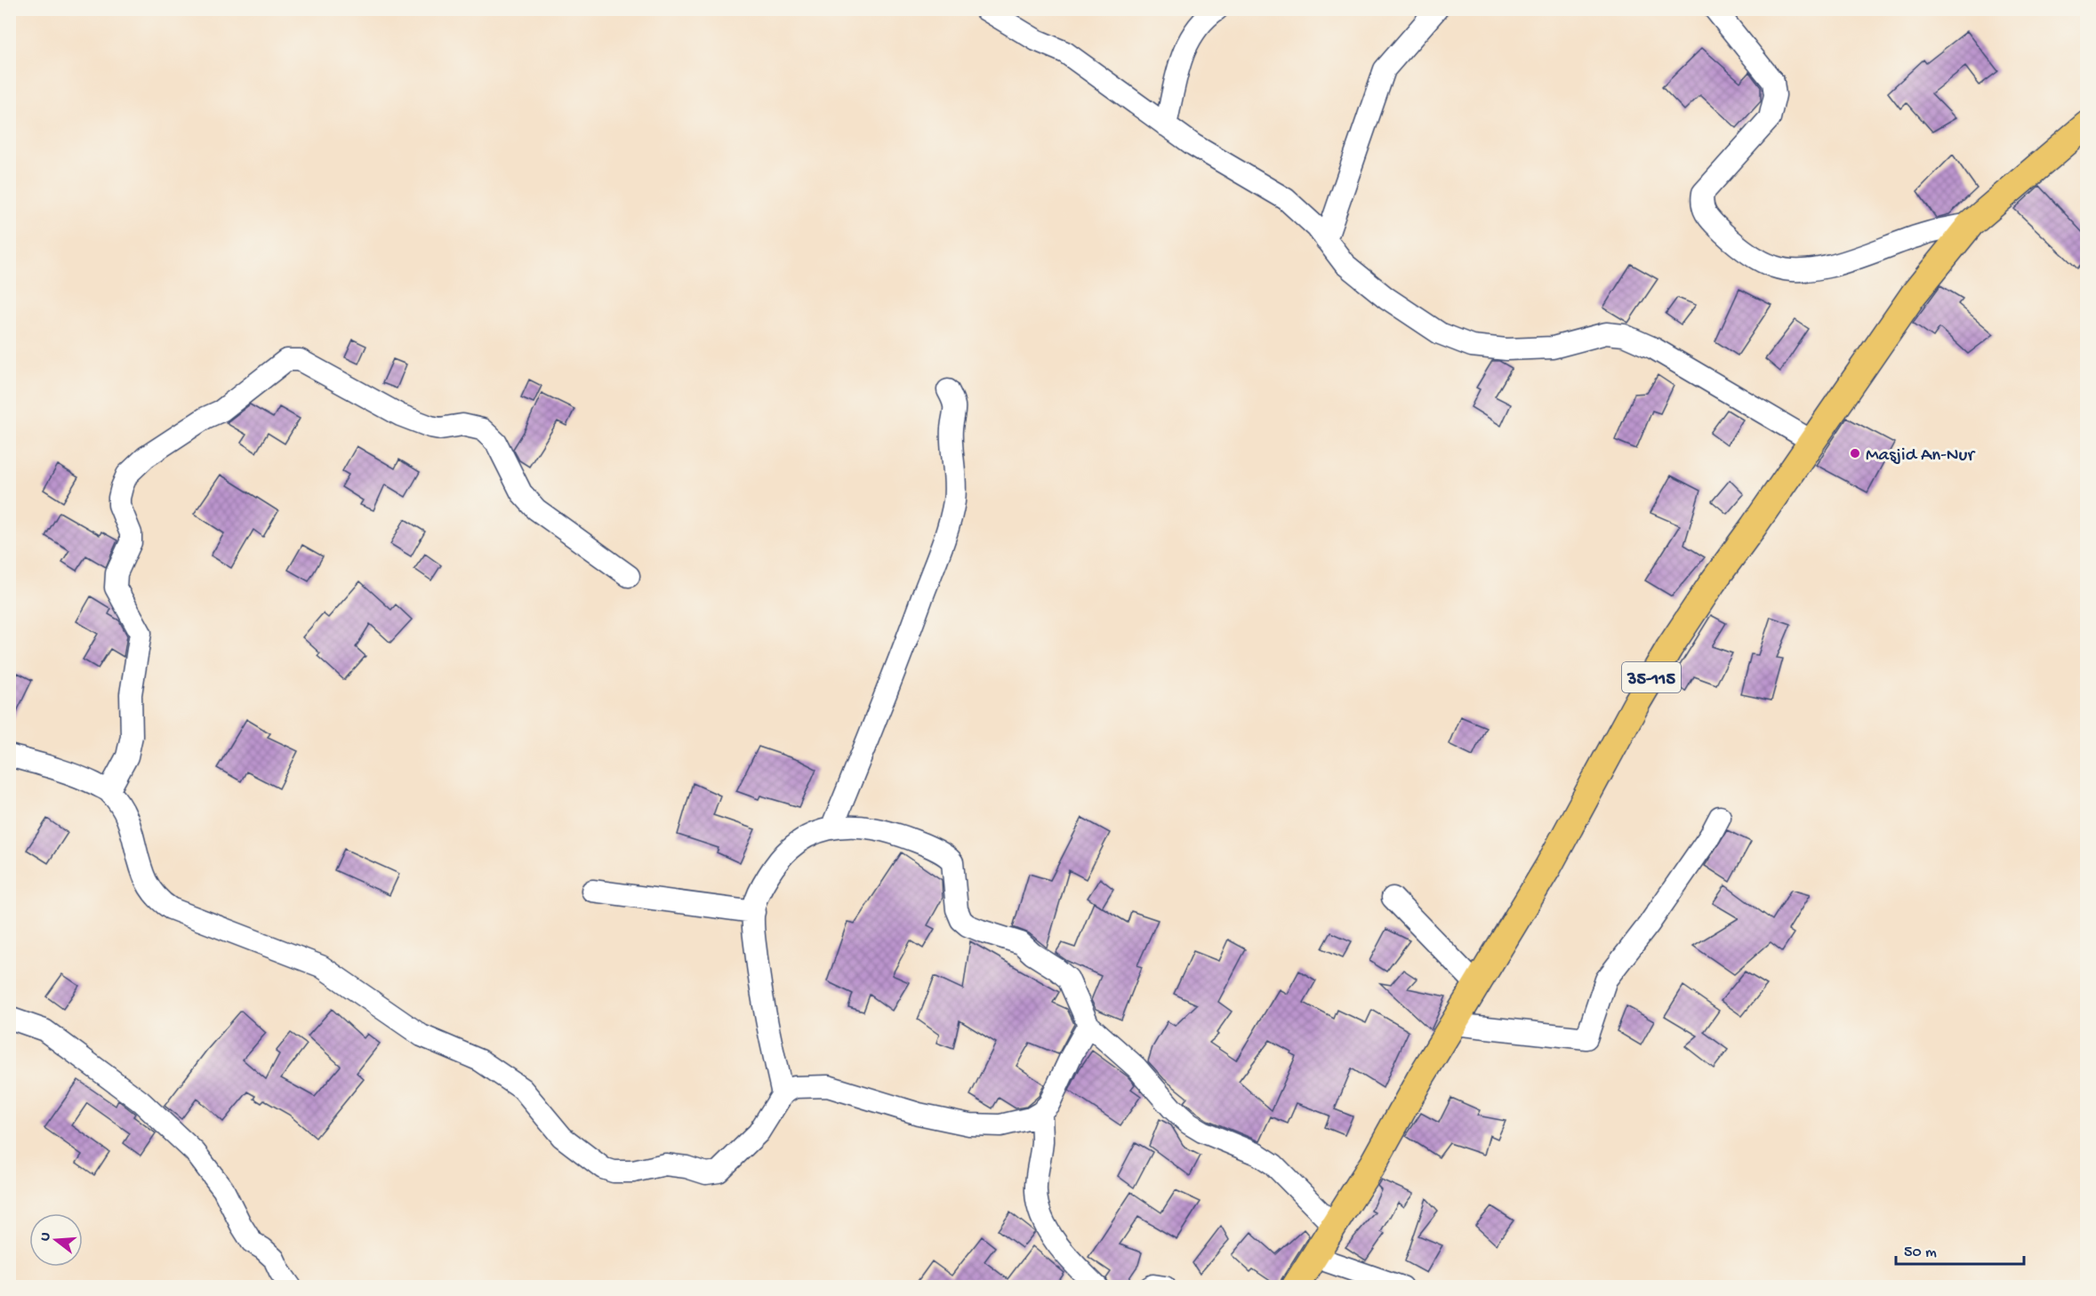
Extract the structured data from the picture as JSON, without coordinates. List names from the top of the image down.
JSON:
{
  "streets": {
    "main road": ["35-115"]
  },
  "places": ["Masjid An-Nur"],
  "scale_bar": "50 m",
  "north": "left"
}
